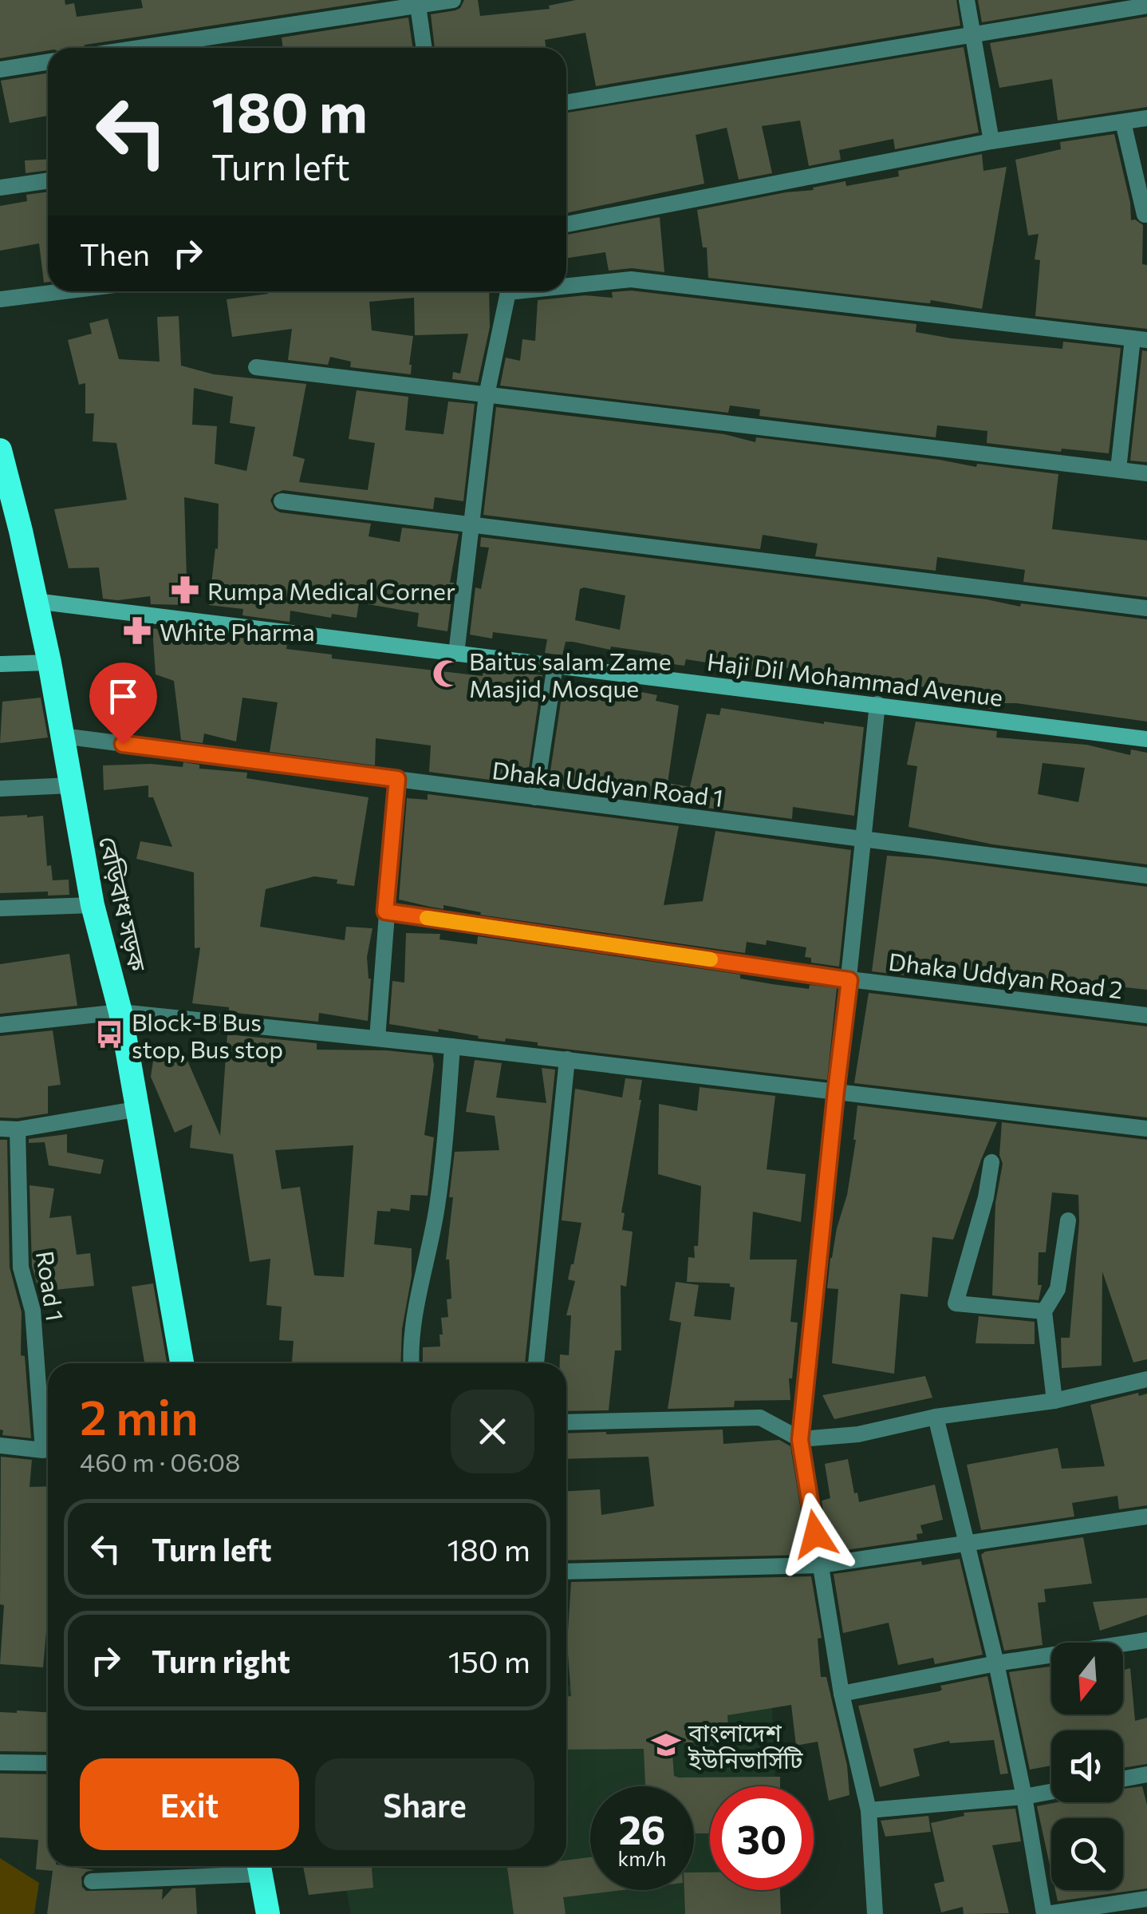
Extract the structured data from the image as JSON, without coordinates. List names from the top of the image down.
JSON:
{
  "streets": {
    "highway": ["বেড়িবাধ সড়ক"],
    "street": [
      "Haji Dil Mohammad Avenue",
      "Dhaka Uddyan Road 1",
      "Dhaka Uddyan Road 2",
      "Road 1"
    ]
  },
  "crossings": [
    ["Haji Dil Mohammad Avenue", "বেড়িবাধ সড়ক"],
    ["Dhaka Uddyan Road 1", "বেড়িবাধ সড়ক"]
  ],
  "places": {
    "pharmacy": ["Rumpa Medical Corner", "White Pharma"],
    "mosque": ["Baitus salam Zame Masjid, Mosque"],
    "bus stop": ["Block-B Bus stop, Bus stop"],
    "school or university": ["বাংলাদেশ ইউনিভার্সিটি"]
  },
  "north": "bottom",
  "page": {
    "turn": ["180 m", "Turn left"],
    "then": "Then",
    "heading": ["2 min", "460 m · 06:08"],
    "list": [
      {
        "name": "Turn left",
        "value": "180 m"
      },
      {
        "name": "Turn right",
        "value": "150 m"
      }
    ],
    "buttons": ["Exit", "Share"],
    "speed": "26 km/h",
    "limit": "30"
  }
}
